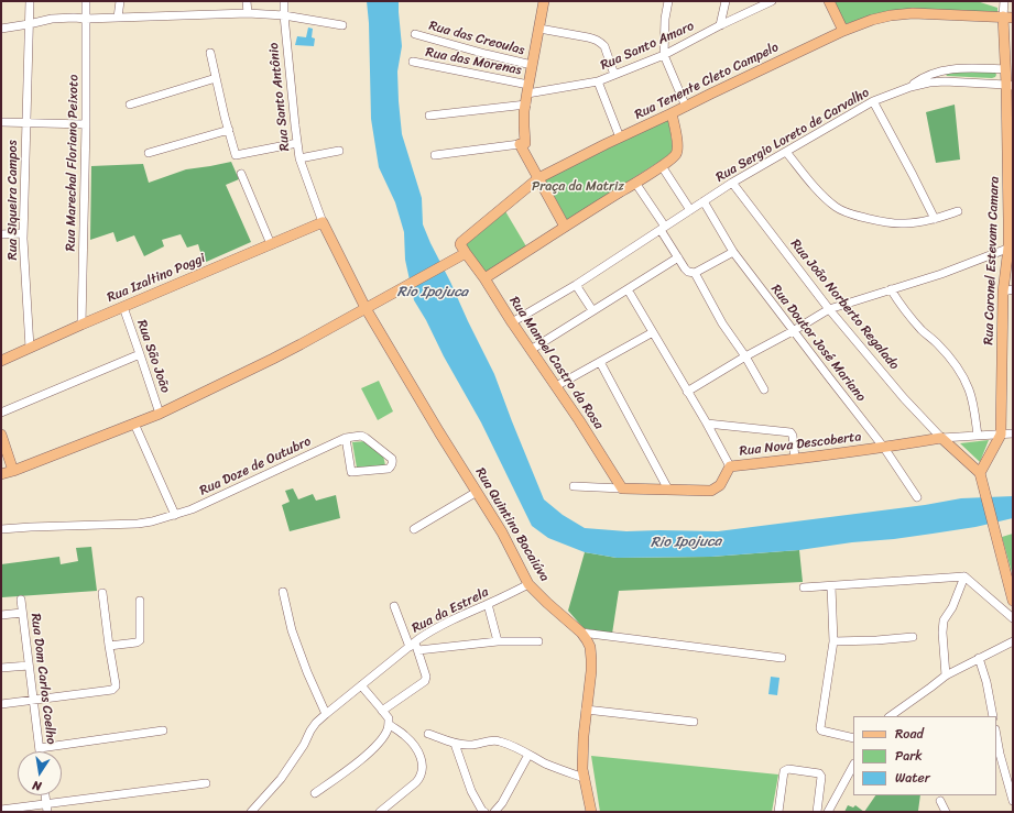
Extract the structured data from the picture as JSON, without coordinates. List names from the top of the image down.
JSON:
{
  "streets": {
    "main road": [
      "Rua Tenente Cleto Campelo",
      "Rua Santo Antônio",
      "Rua Coronel Estevam Camara",
      "Rua Izaltino Poggi",
      "Rua Manoel Castro da Rosa",
      "Rua Nova Descoberta",
      "Rua Quintino Bocaiúva"
    ],
    "street": [
      "Rua das Creoulas",
      "Rua Santo Amaro",
      "Rua das Morenas",
      "Rua Sergio Loreto de Carvalho",
      "Rua Marechal Floriano Peixoto",
      "Rua Siqueira Campos",
      "Rua João Norberto Regalado",
      "Rua Doutor José Mariano",
      "Rua São João",
      "Rua Doze de Outubro",
      "Rua da Estrela",
      "Rua Dom Carlos Coelho"
    ]
  },
  "crossings": [
    ["Rua Santo Amaro", "Rua das Morenas"],
    ["Rua Tenente Cleto Campelo", "Rua Coronel Estevam Camara"],
    ["Rua Tenente Cleto Campelo", "Rua Manoel Castro da Rosa"],
    ["Rua Santo Antônio", "Rua Izaltino Poggi"],
    ["Rua Santo Antônio", "Rua Quintino Bocaiúva"],
    ["Rua Sergio Loreto de Carvalho", "Rua Coronel Estevam Camara"],
    ["Rua Sergio Loreto de Carvalho", "Rua João Norberto Regalado"],
    ["Rua Sergio Loreto de Carvalho", "Rua Doutor José Mariano"],
    ["Rua Sergio Loreto de Carvalho", "Rua Manoel Castro da Rosa"],
    ["Rua Marechal Floriano Peixoto", "Rua Izaltino Poggi"],
    ["Rua Siqueira Campos", "Rua Izaltino Poggi"],
    ["Rua Izaltino Poggi", "Rua São João"],
    ["Rua João Norberto Regalado", "Rua Nova Descoberta"],
    ["Rua Doutor José Mariano", "Rua Nova Descoberta"],
    ["Rua Manoel Castro da Rosa", "Rua Nova Descoberta"],
    ["Rua Quintino Bocaiúva", "Rua da Estrela"]
  ],
  "water": ["Rio Ipojuca"],
  "parks": ["Praça da Matriz"],
  "legend": ["Road", "Park", "Water"],
  "north": "bottom"
}
